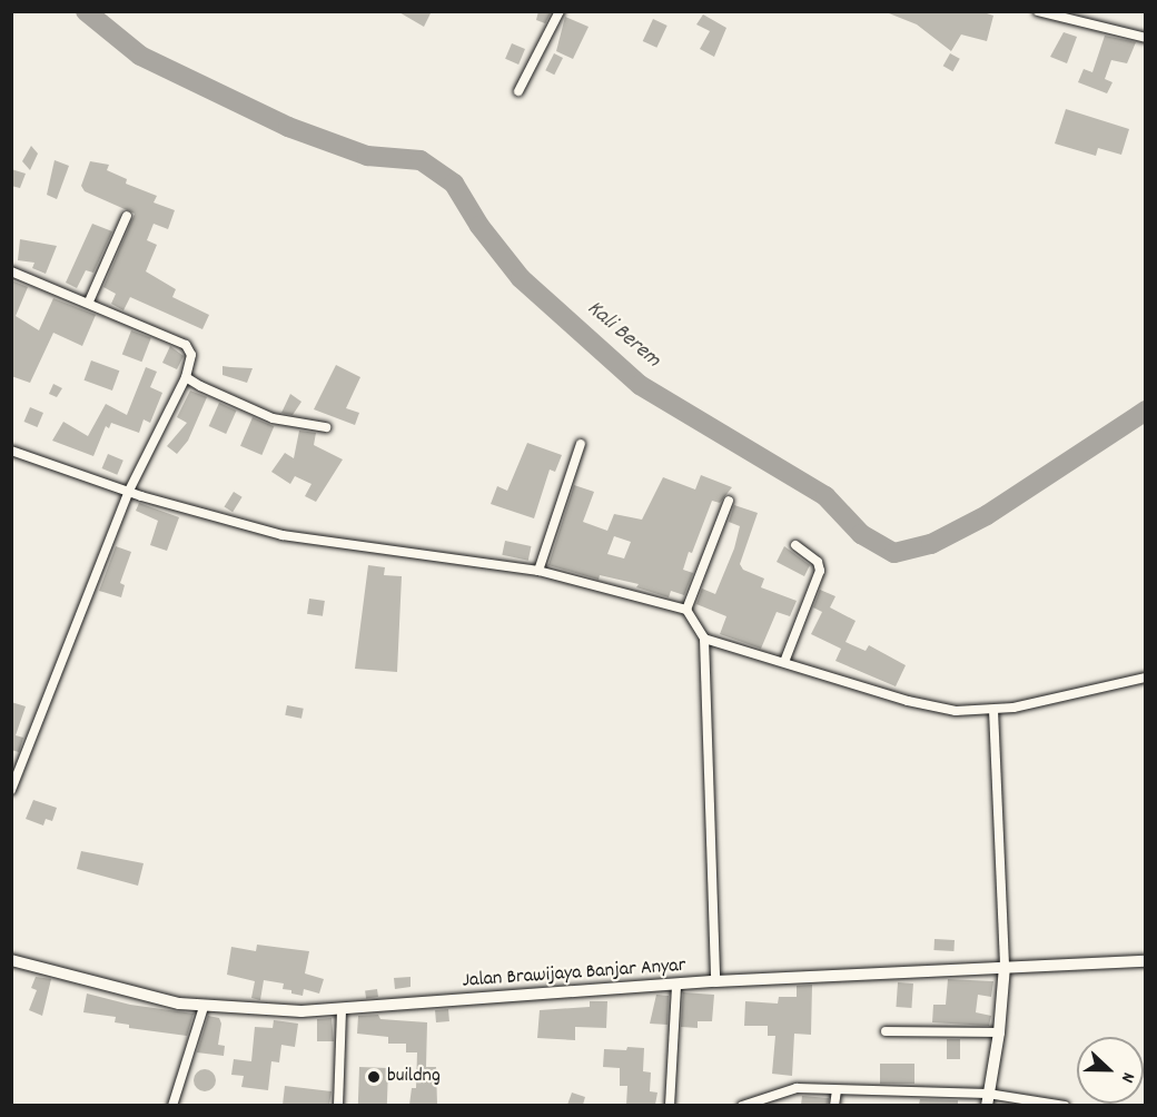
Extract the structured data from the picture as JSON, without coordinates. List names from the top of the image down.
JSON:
{
  "streets": {
    "street": ["Jalan Brawijaya Banjar Anyar"]
  },
  "water": ["Kali Berem"],
  "places": ["buildng"],
  "north": "right"
}
